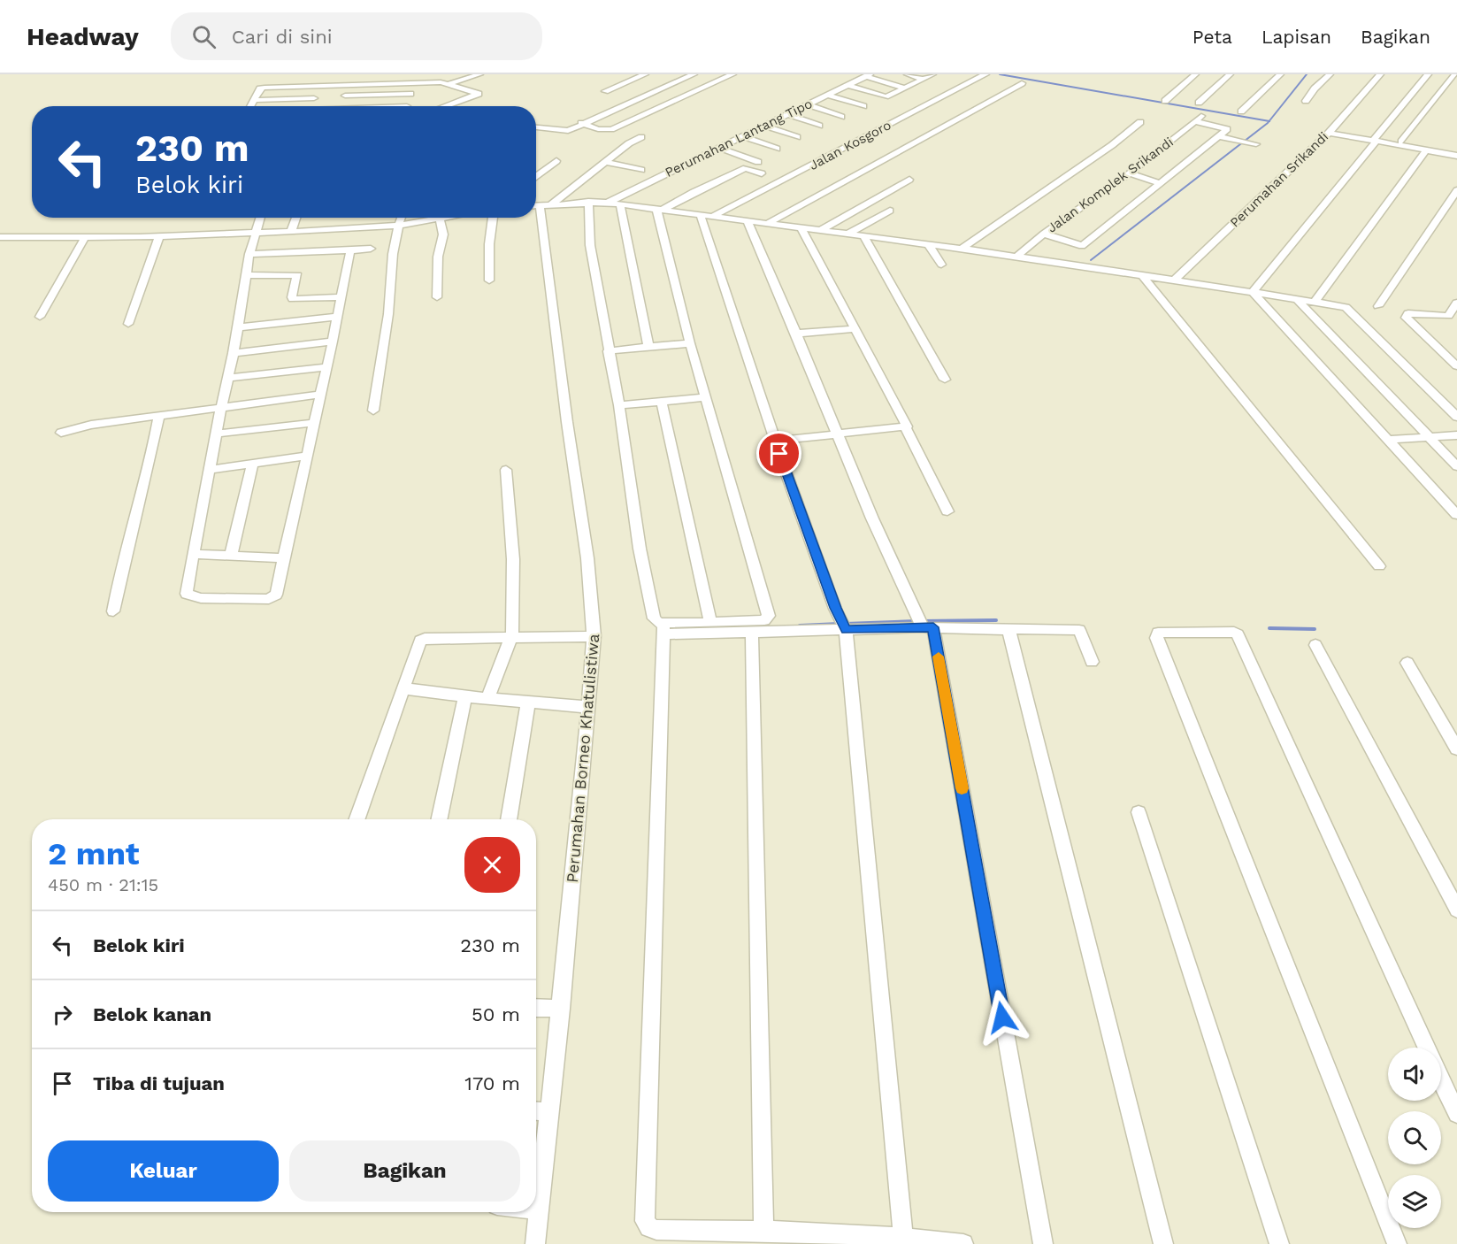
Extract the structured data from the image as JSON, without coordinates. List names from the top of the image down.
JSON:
{
  "streets": {
    "street": [
      "Perumahan Lantang Tipo",
      "Jalan Kosgoro",
      "Perumahan Srikandi",
      "Jalan Komplek Srikandi",
      "Perumahan Borneo Khatulistiwa"
    ]
  },
  "page": {
    "header": "Headway",
    "search": "Cari di sini",
    "nav": ["Peta", "Lapisan", "Bagikan"],
    "turn": ["230 m", "Belok kiri"],
    "heading": ["2 mnt", "450 m · 21:15"],
    "list": [
      {
        "name": "Belok kiri",
        "value": "230 m"
      },
      {
        "name": "Belok kanan",
        "value": "50 m"
      },
      {
        "name": "Tiba di tujuan",
        "value": "170 m"
      }
    ],
    "buttons": ["Keluar", "Bagikan"]
  }
}
